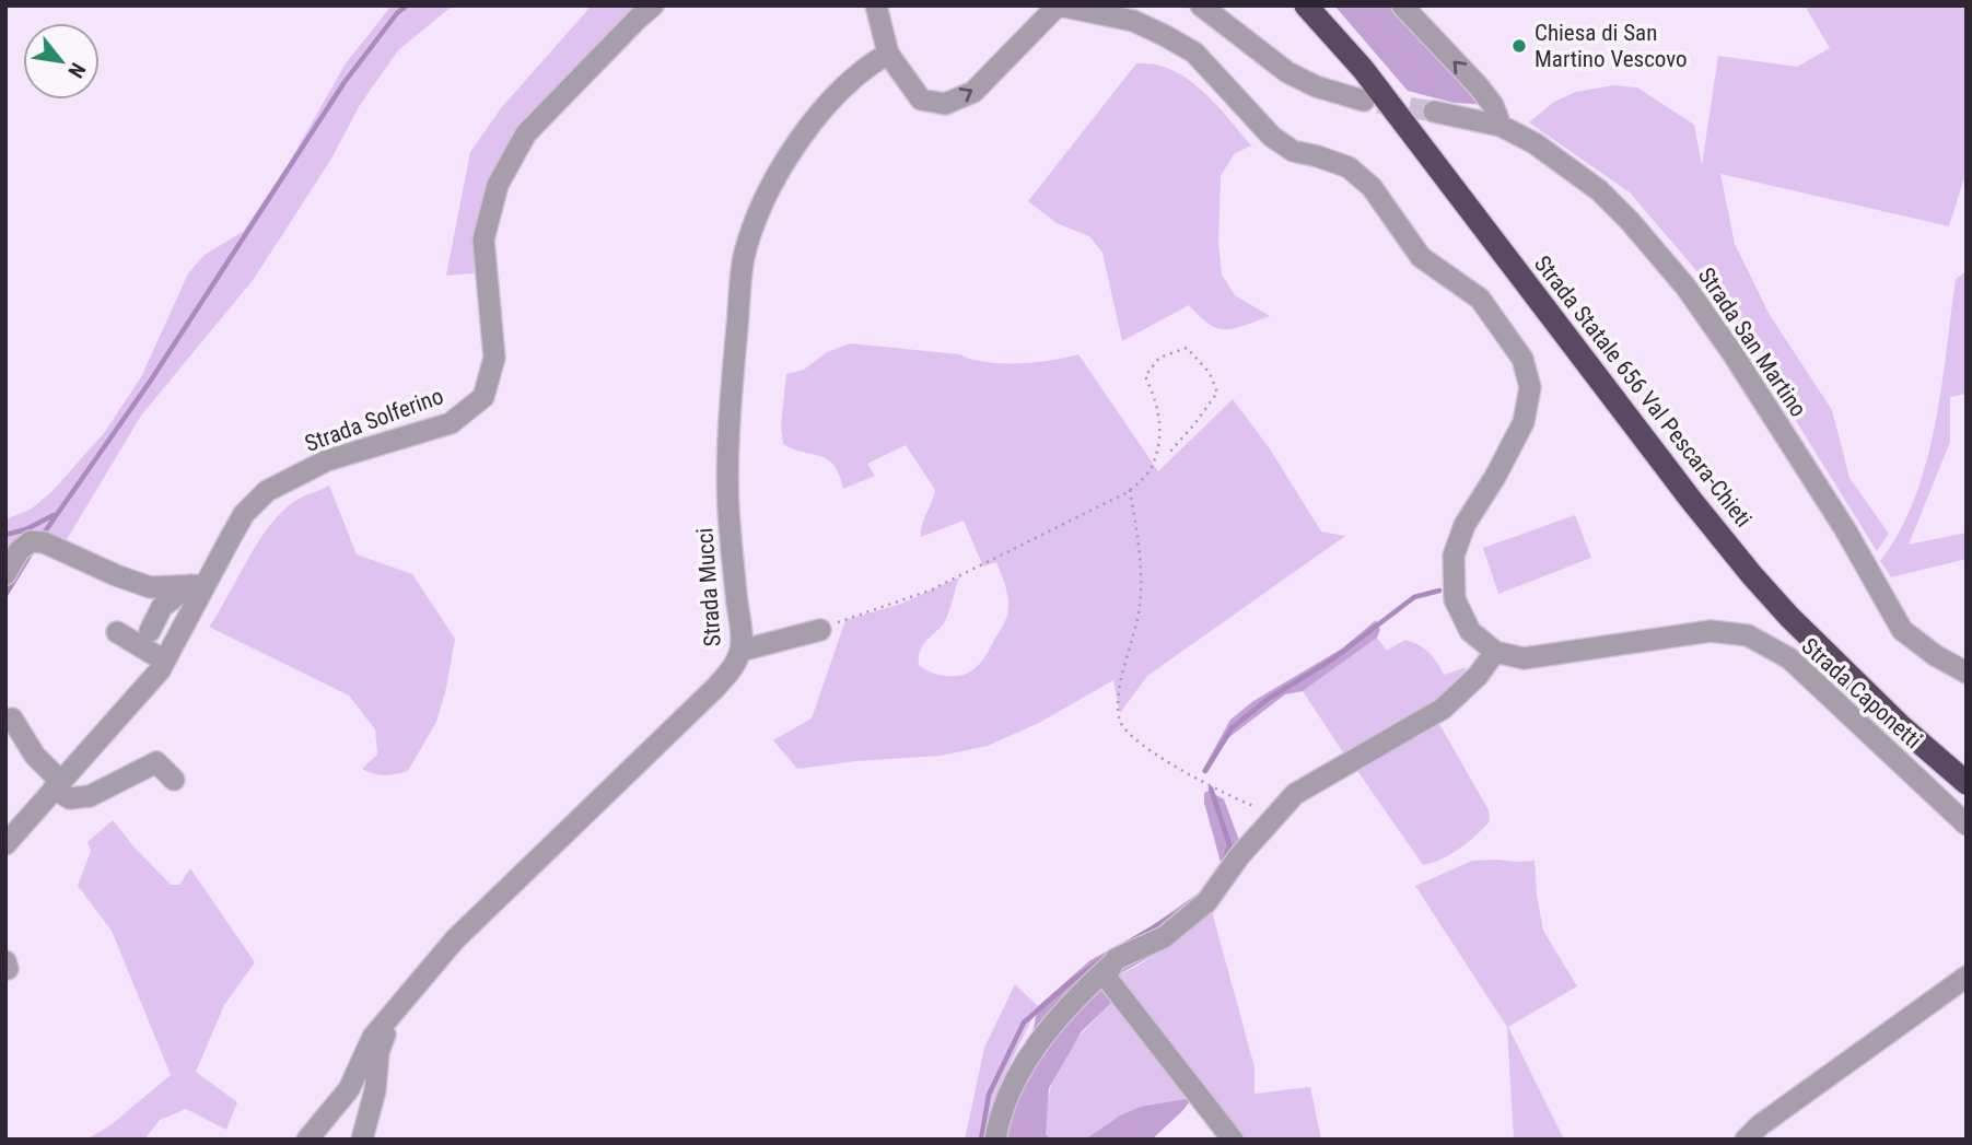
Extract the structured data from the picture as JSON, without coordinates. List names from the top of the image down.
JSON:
{
  "streets": {
    "highway": ["Strada Statale 656 Val Pescara-Chieti"],
    "street": [
      "Strada San Martino",
      "Strada Solferino",
      "Strada Mucci",
      "Strada Caponetti"
    ]
  },
  "places": ["Chiesa di San Martino Vescovo"],
  "north": "bottom right"
}
